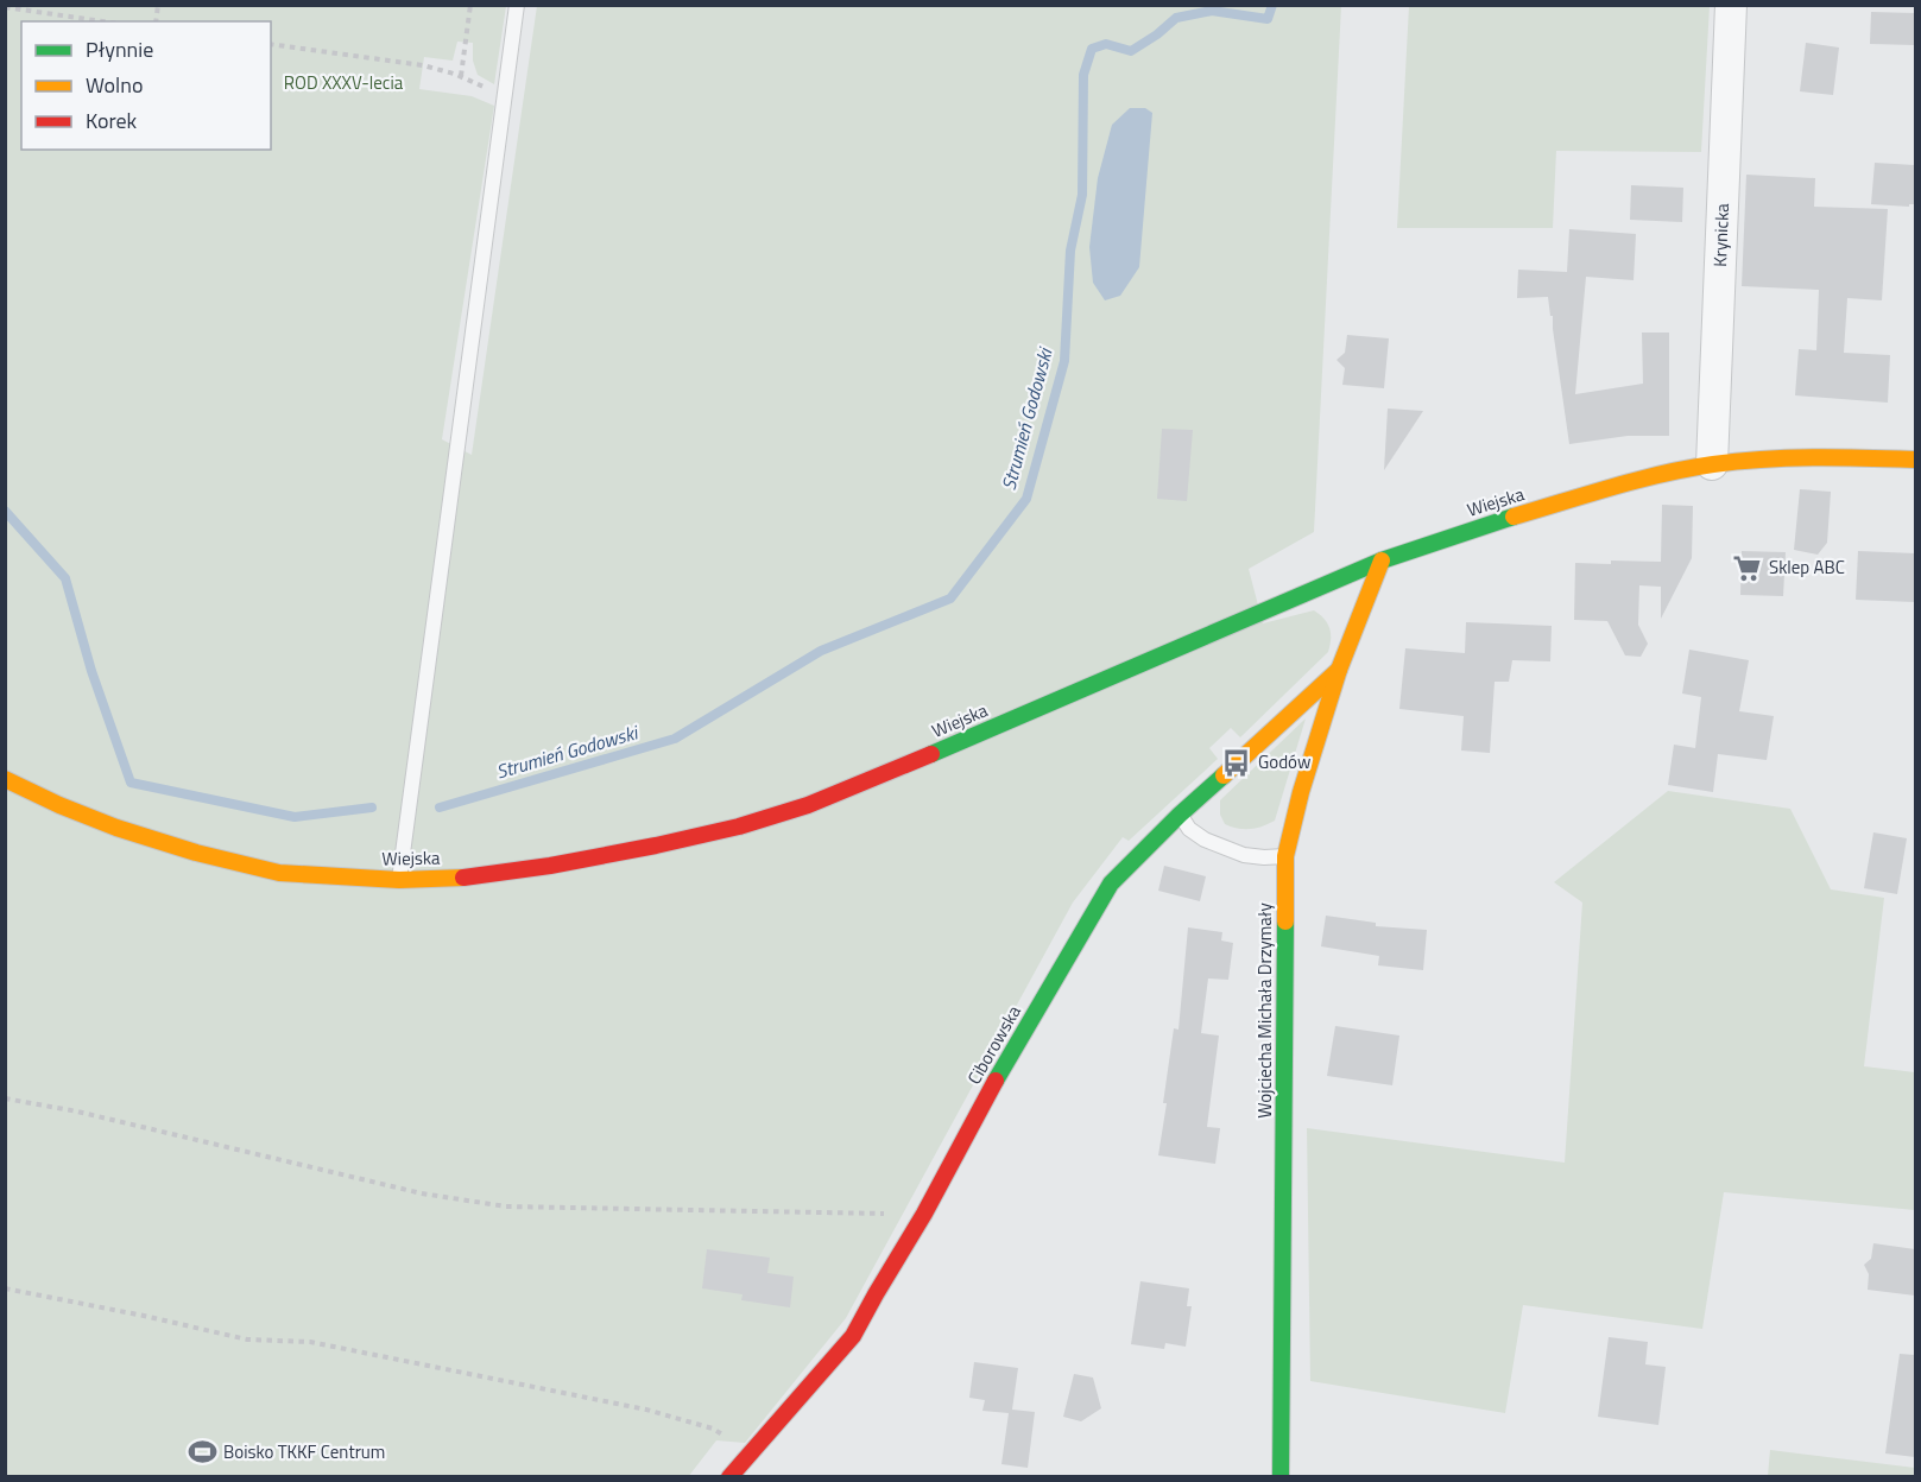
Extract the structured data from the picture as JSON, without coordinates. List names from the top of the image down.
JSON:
{
  "streets": {
    "street": [
      "Krynicka",
      "Wiejska",
      "Wojciecha Michała Drzymały",
      "Ciborowska"
    ]
  },
  "crossings": [
    ["Krynicka", "Wiejska"],
    ["Wiejska", "Wojciecha Michała Drzymały"],
    ["Wojciecha Michała Drzymały", "Ciborowska"]
  ],
  "water": ["Strumień Godowski"],
  "parks": ["ROD XXXV-lecia"],
  "places": {
    "supermarket": ["Sklep ABC"],
    "bus stop": ["Godów"],
    "sports": ["Boisko TKKF Centrum"]
  },
  "legend": ["Płynnie", "Wolno", "Korek"]
}
